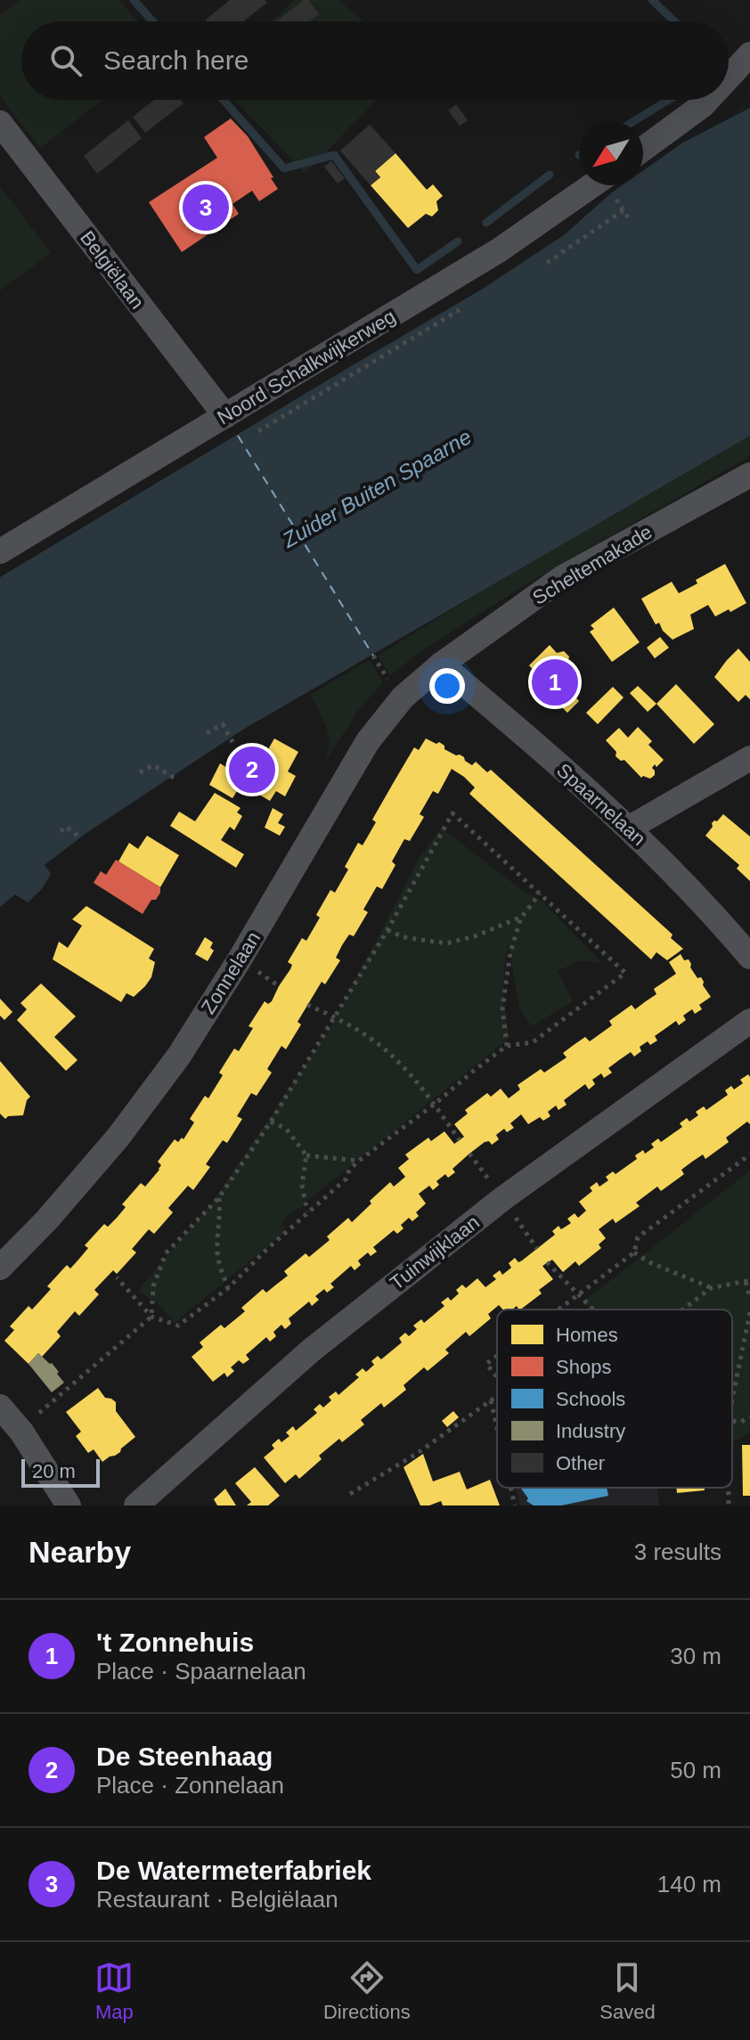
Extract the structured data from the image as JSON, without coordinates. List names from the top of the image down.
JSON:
{
  "streets": {
    "street": [
      "Belgiëlaan",
      "Noord Schalkwijkerweg",
      "Scheltemakade",
      "Spaarnelaan",
      "Zonnelaan",
      "Tuinwijklaan"
    ]
  },
  "crossings": [
    ["Belgiëlaan", "Noord Schalkwijkerweg"],
    ["Scheltemakade", "Spaarnelaan"],
    ["Scheltemakade", "Zonnelaan"],
    ["Spaarnelaan", "Zonnelaan"]
  ],
  "water": ["Zuider Buiten Spaarne"],
  "legend": [
    "Homes",
    "Shops",
    "Schools",
    "Industry",
    "Other"
  ],
  "scale_bar": "20 m",
  "north": "bottom left",
  "page": {
    "search": "Search here",
    "pins": ["3", "1", "2"],
    "scale": "20 m",
    "heading": ["Nearby", "3 results"],
    "list": [
      {
        "mark": "1",
        "name": "'t Zonnehuis",
        "note": "Place · Spaarnelaan",
        "value": "30 m"
      },
      {
        "mark": "2",
        "name": "De Steenhaag",
        "note": "Place · Zonnelaan",
        "value": "50 m"
      },
      {
        "mark": "3",
        "name": "De Watermeterfabriek",
        "note": "Restaurant · Belgiëlaan",
        "value": "140 m"
      }
    ],
    "nav": ["Map", "Directions", "Saved"]
  }
}
